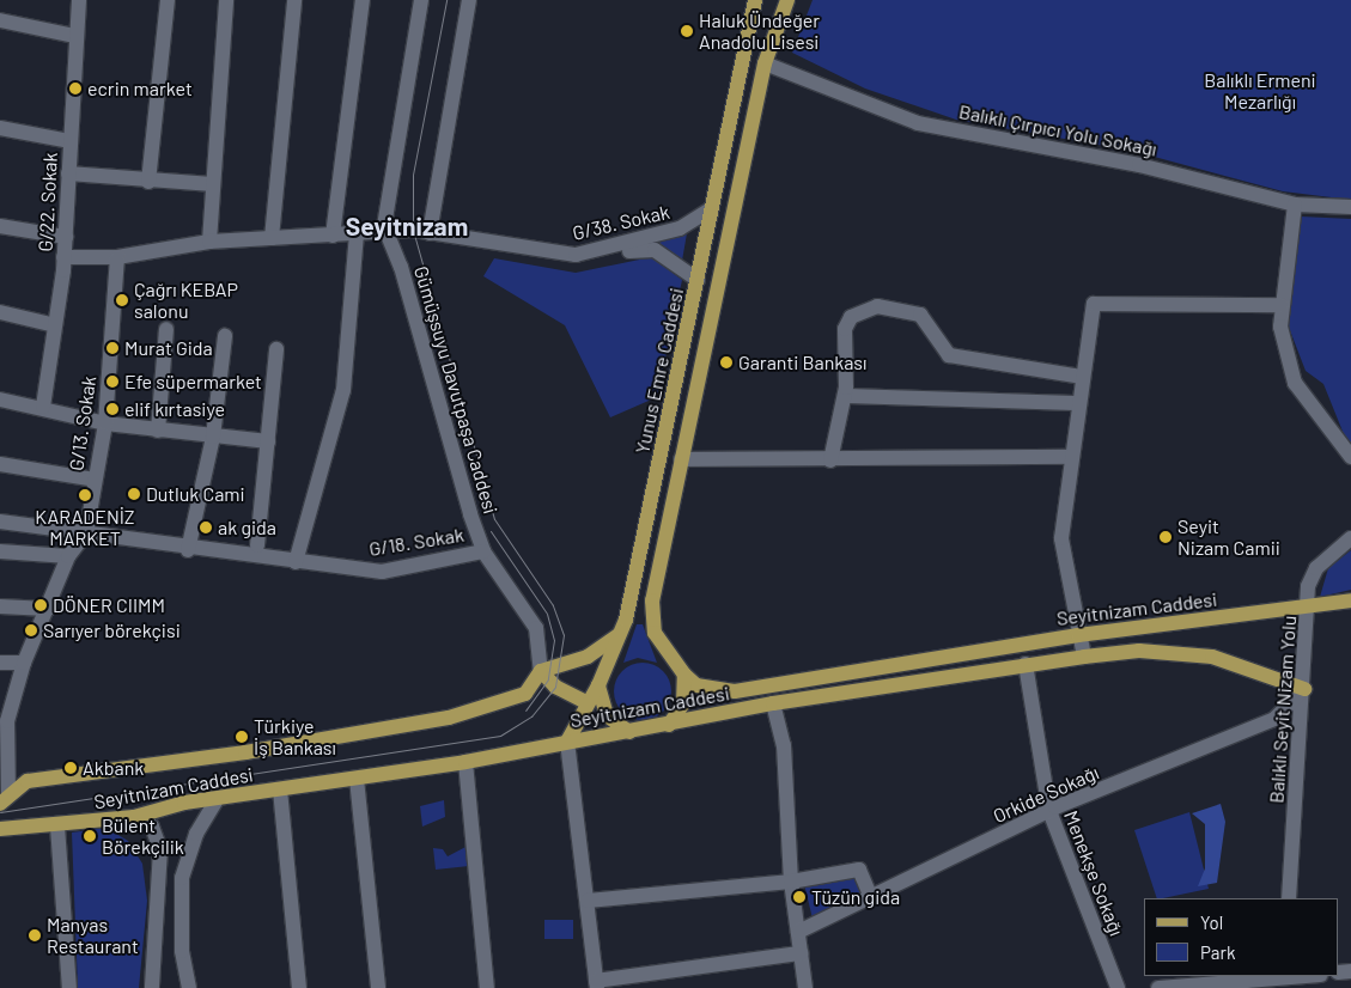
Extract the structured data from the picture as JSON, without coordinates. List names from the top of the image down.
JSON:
{
  "streets": {
    "main road": ["Yunus Emre Caddesi", "Seyitnizam Caddesi"],
    "street": [
      "Balıklı Çırpıcı Yolu Sokağı",
      "G/22. Sokak",
      "G/38. Sokak",
      "Gümüşsuyu Davutpaşa Caddesi",
      "G/13. Sokak",
      "G/18. Sokak",
      "Balıklı Seyit Nizam Yolu",
      "Orkide Sokağı",
      "Menekşe Sokağı"
    ]
  },
  "crossings": [
    ["Balıklı Çırpıcı Yolu Sokağı", "Yunus Emre Caddesi"],
    ["G/38. Sokak", "Yunus Emre Caddesi"],
    ["G/38. Sokak", "Gümüşsuyu Davutpaşa Caddesi"],
    ["Yunus Emre Caddesi", "Seyitnizam Caddesi"],
    ["Gümüşsuyu Davutpaşa Caddesi", "G/18. Sokak"],
    ["Gümüşsuyu Davutpaşa Caddesi", "Seyitnizam Caddesi"],
    ["G/13. Sokak", "G/18. Sokak"],
    ["G/13. Sokak", "Seyitnizam Caddesi"],
    ["Seyitnizam Caddesi", "Balıklı Seyit Nizam Yolu"],
    ["Seyitnizam Caddesi", "Orkide Sokağı"],
    ["Seyitnizam Caddesi", "Menekşe Sokağı"],
    ["Balıklı Seyit Nizam Yolu", "Orkide Sokağı"],
    ["Orkide Sokağı", "Menekşe Sokağı"]
  ],
  "districts": ["Seyitnizam"],
  "parks": ["Balıklı Ermeni Mezarlığı"],
  "places": [
    "Haluk Ündeğer Anadolu Lisesi",
    "ecrin market",
    "Çağrı KEBAP salonu",
    "Murat Gida",
    "Garanti Bankası",
    "Efe süpermarket",
    "elif kırtasiye",
    "Dutluk Cami",
    "KARADENİZ MARKET",
    "ak gida",
    "Seyit Nizam Camii",
    "DÖNER CIIMM",
    "Sarıyer börekçisi",
    "Türkiye İş Bankası",
    "Akbank",
    "Bülent Börekçilik",
    "Tüzün gida",
    "Manyas Restaurant"
  ],
  "legend": ["Yol", "Park"]
}
